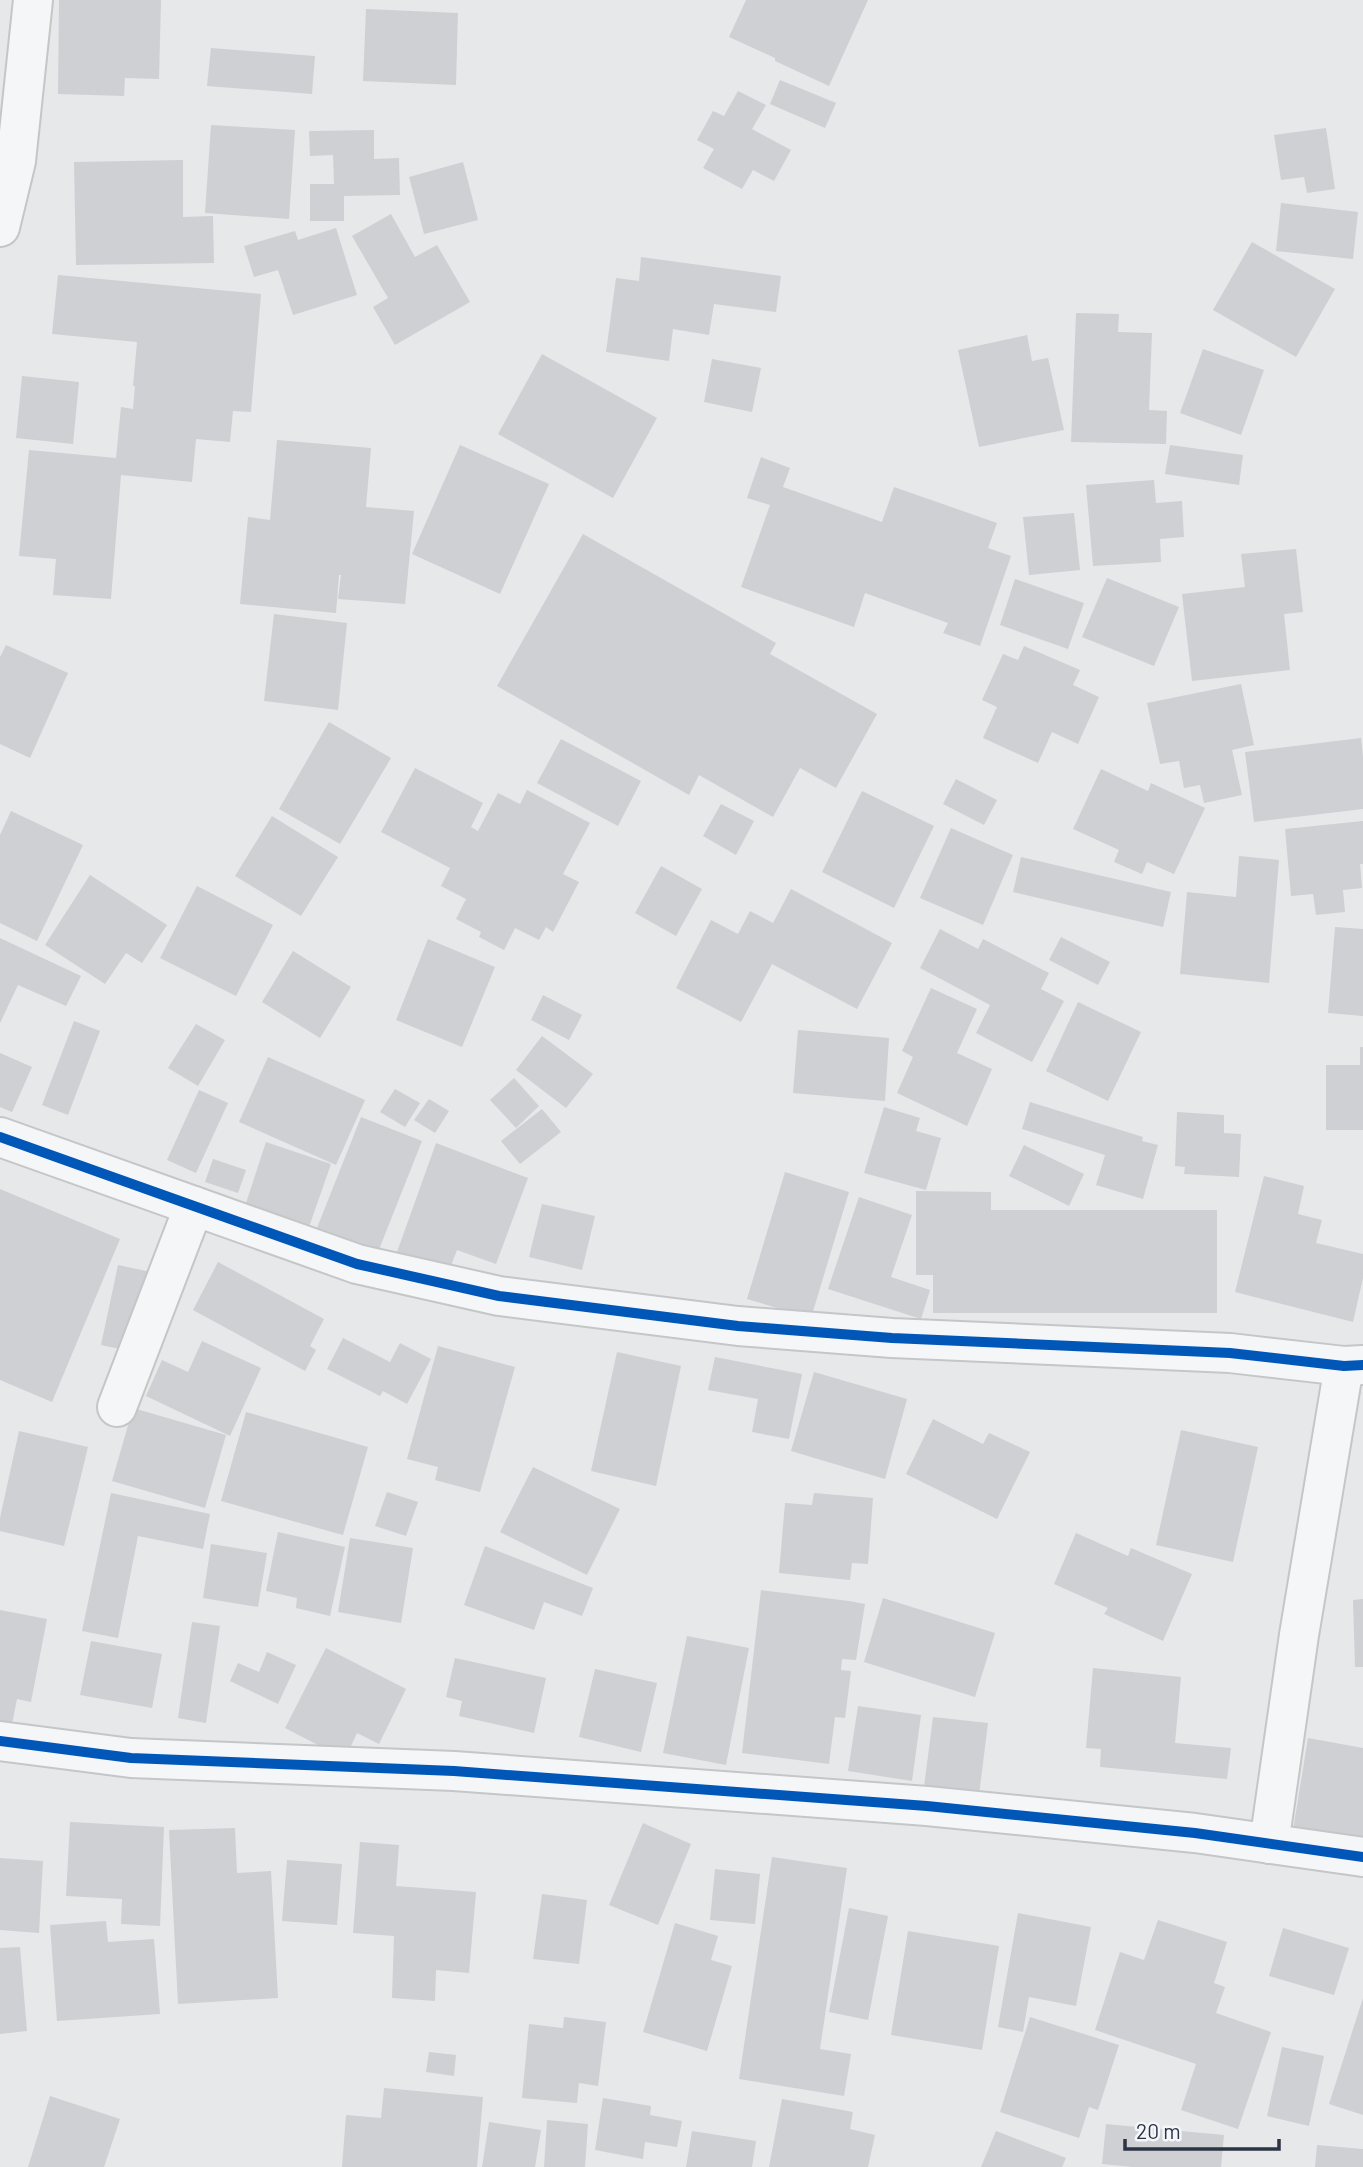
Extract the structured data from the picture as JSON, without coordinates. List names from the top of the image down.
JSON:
{
  "scale_bar": "20 m"
}
